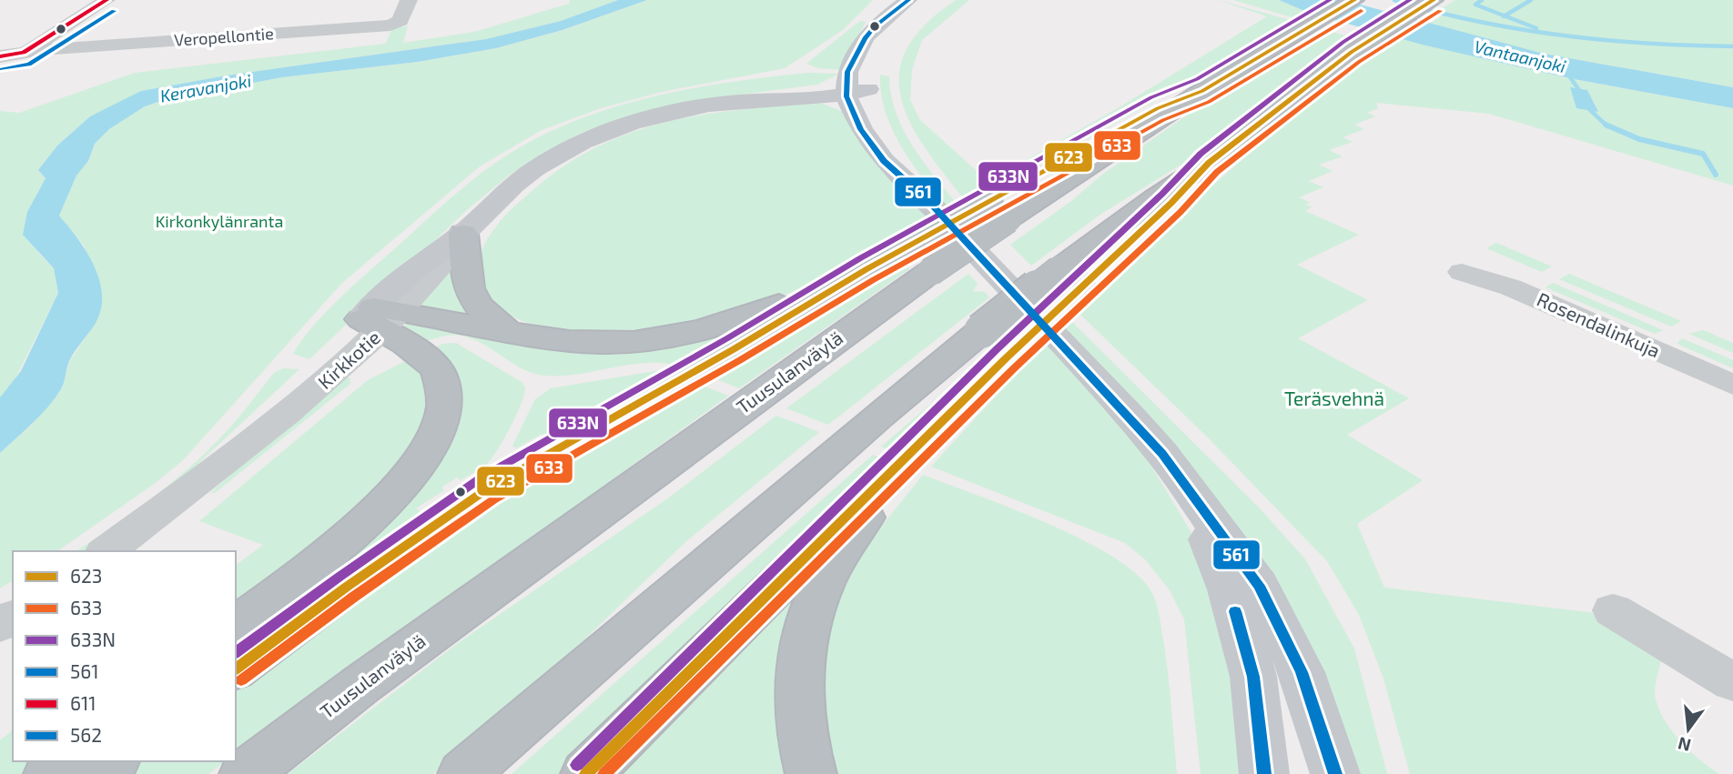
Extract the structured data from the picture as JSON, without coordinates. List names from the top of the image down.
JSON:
{
  "streets": {
    "highway": ["Tuusulanväylä"],
    "main road": ["Kirkkotie"],
    "street": ["Veropellontie", "Rosendalinkuja"]
  },
  "water": ["Vantaanjoki", "Keravanjoki"],
  "parks": ["Kirkonkylänranta", "Teräsvehnä"],
  "lines": [
    "transit line 623",
    "transit line 633N",
    "transit line 561",
    "transit line 611",
    "transit line 633",
    "transit line 562"
  ],
  "legend": [
    "623",
    "633",
    "633N",
    "561",
    "611",
    "562"
  ],
  "north": "bottom"
}
